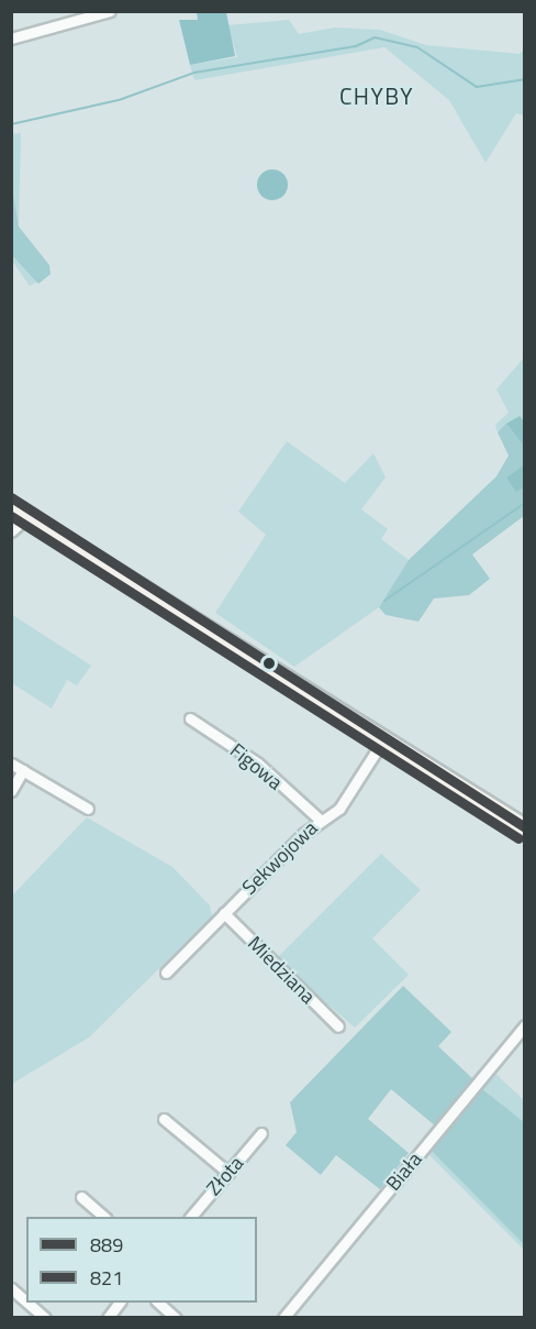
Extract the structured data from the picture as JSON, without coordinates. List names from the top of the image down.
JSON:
{
  "streets": {
    "street": [
      "Figowa",
      "Sekwojowa",
      "Miedziana",
      "Biała",
      "Złota"
    ]
  },
  "crossings": [
    ["Figowa", "Sekwojowa"],
    ["Sekwojowa", "Miedziana"]
  ],
  "districts": ["CHYBY"],
  "lines": ["transit line 889", "transit line 821"],
  "legend": ["889", "821"]
}
